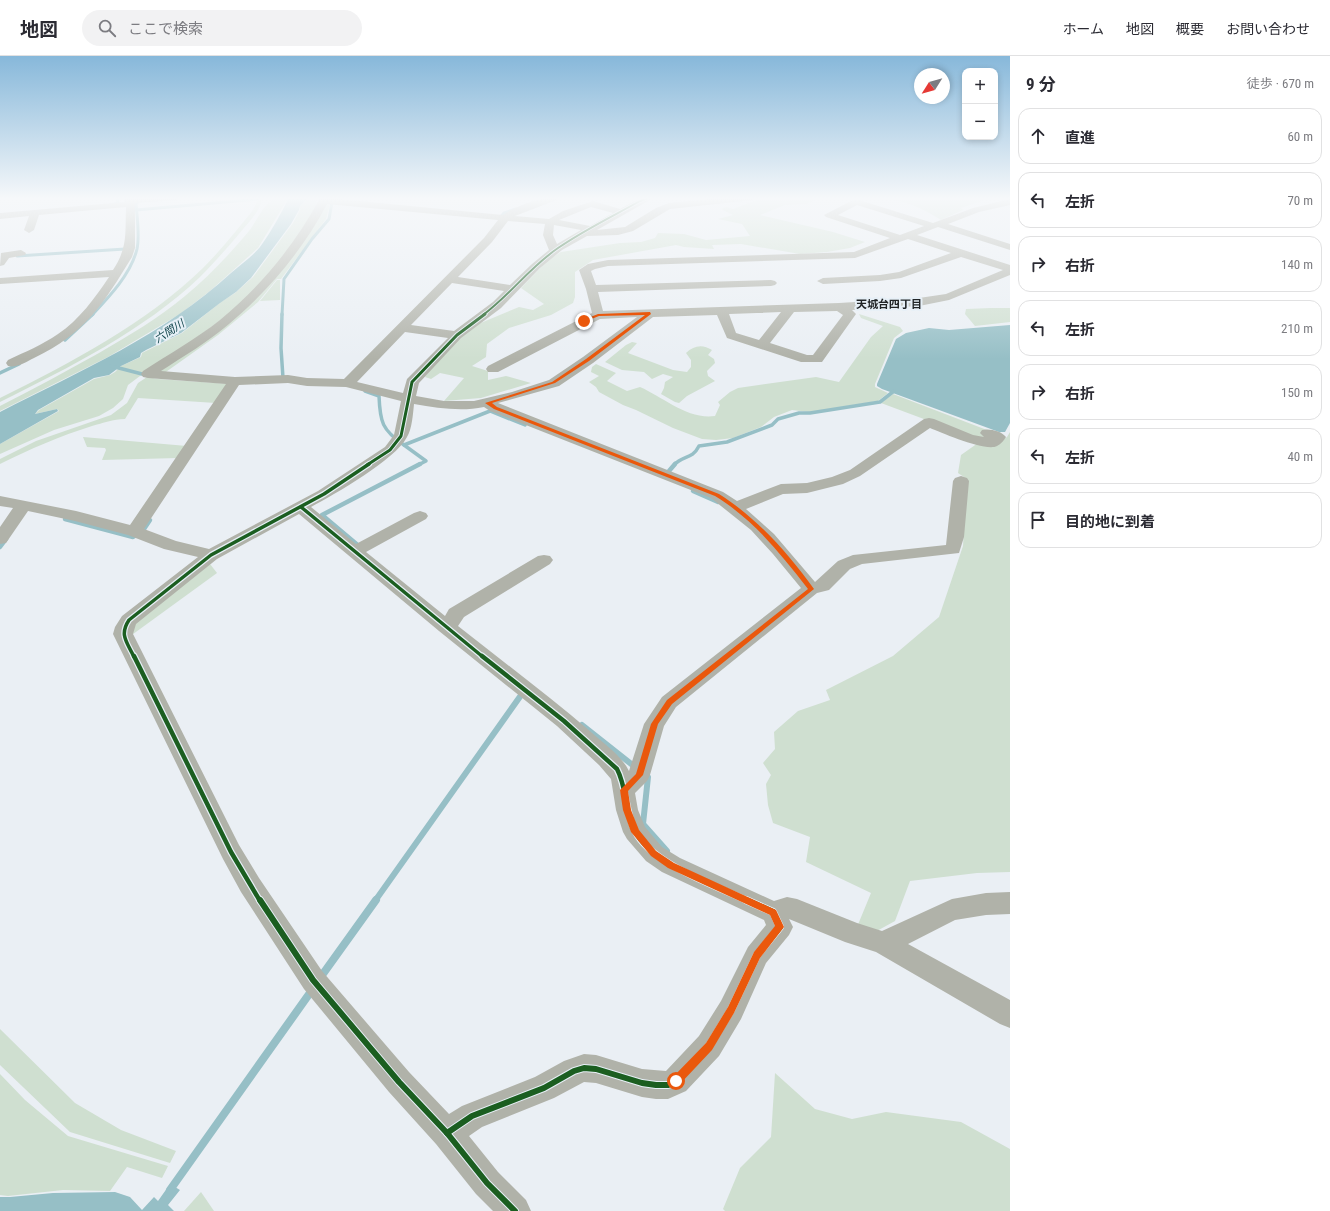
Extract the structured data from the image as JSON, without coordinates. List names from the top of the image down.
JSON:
{
  "districts": ["天城台四丁目"],
  "water": ["六間川"],
  "north": "bottom left",
  "page": {
    "header": "地図",
    "search": "ここで検索",
    "nav": [
      "ホーム",
      "地図",
      "概要",
      "お問い合わせ"
    ],
    "heading": ["9 分", "徒歩 · 670 m"],
    "map_buttons": ["+", "−"],
    "list": [
      ["直進", "60 m"],
      ["左折", "70 m"],
      ["右折", "140 m"],
      ["左折", "210 m"],
      ["右折", "150 m"],
      ["左折", "40 m"],
      "目的地に到着"
    ]
  }
}
